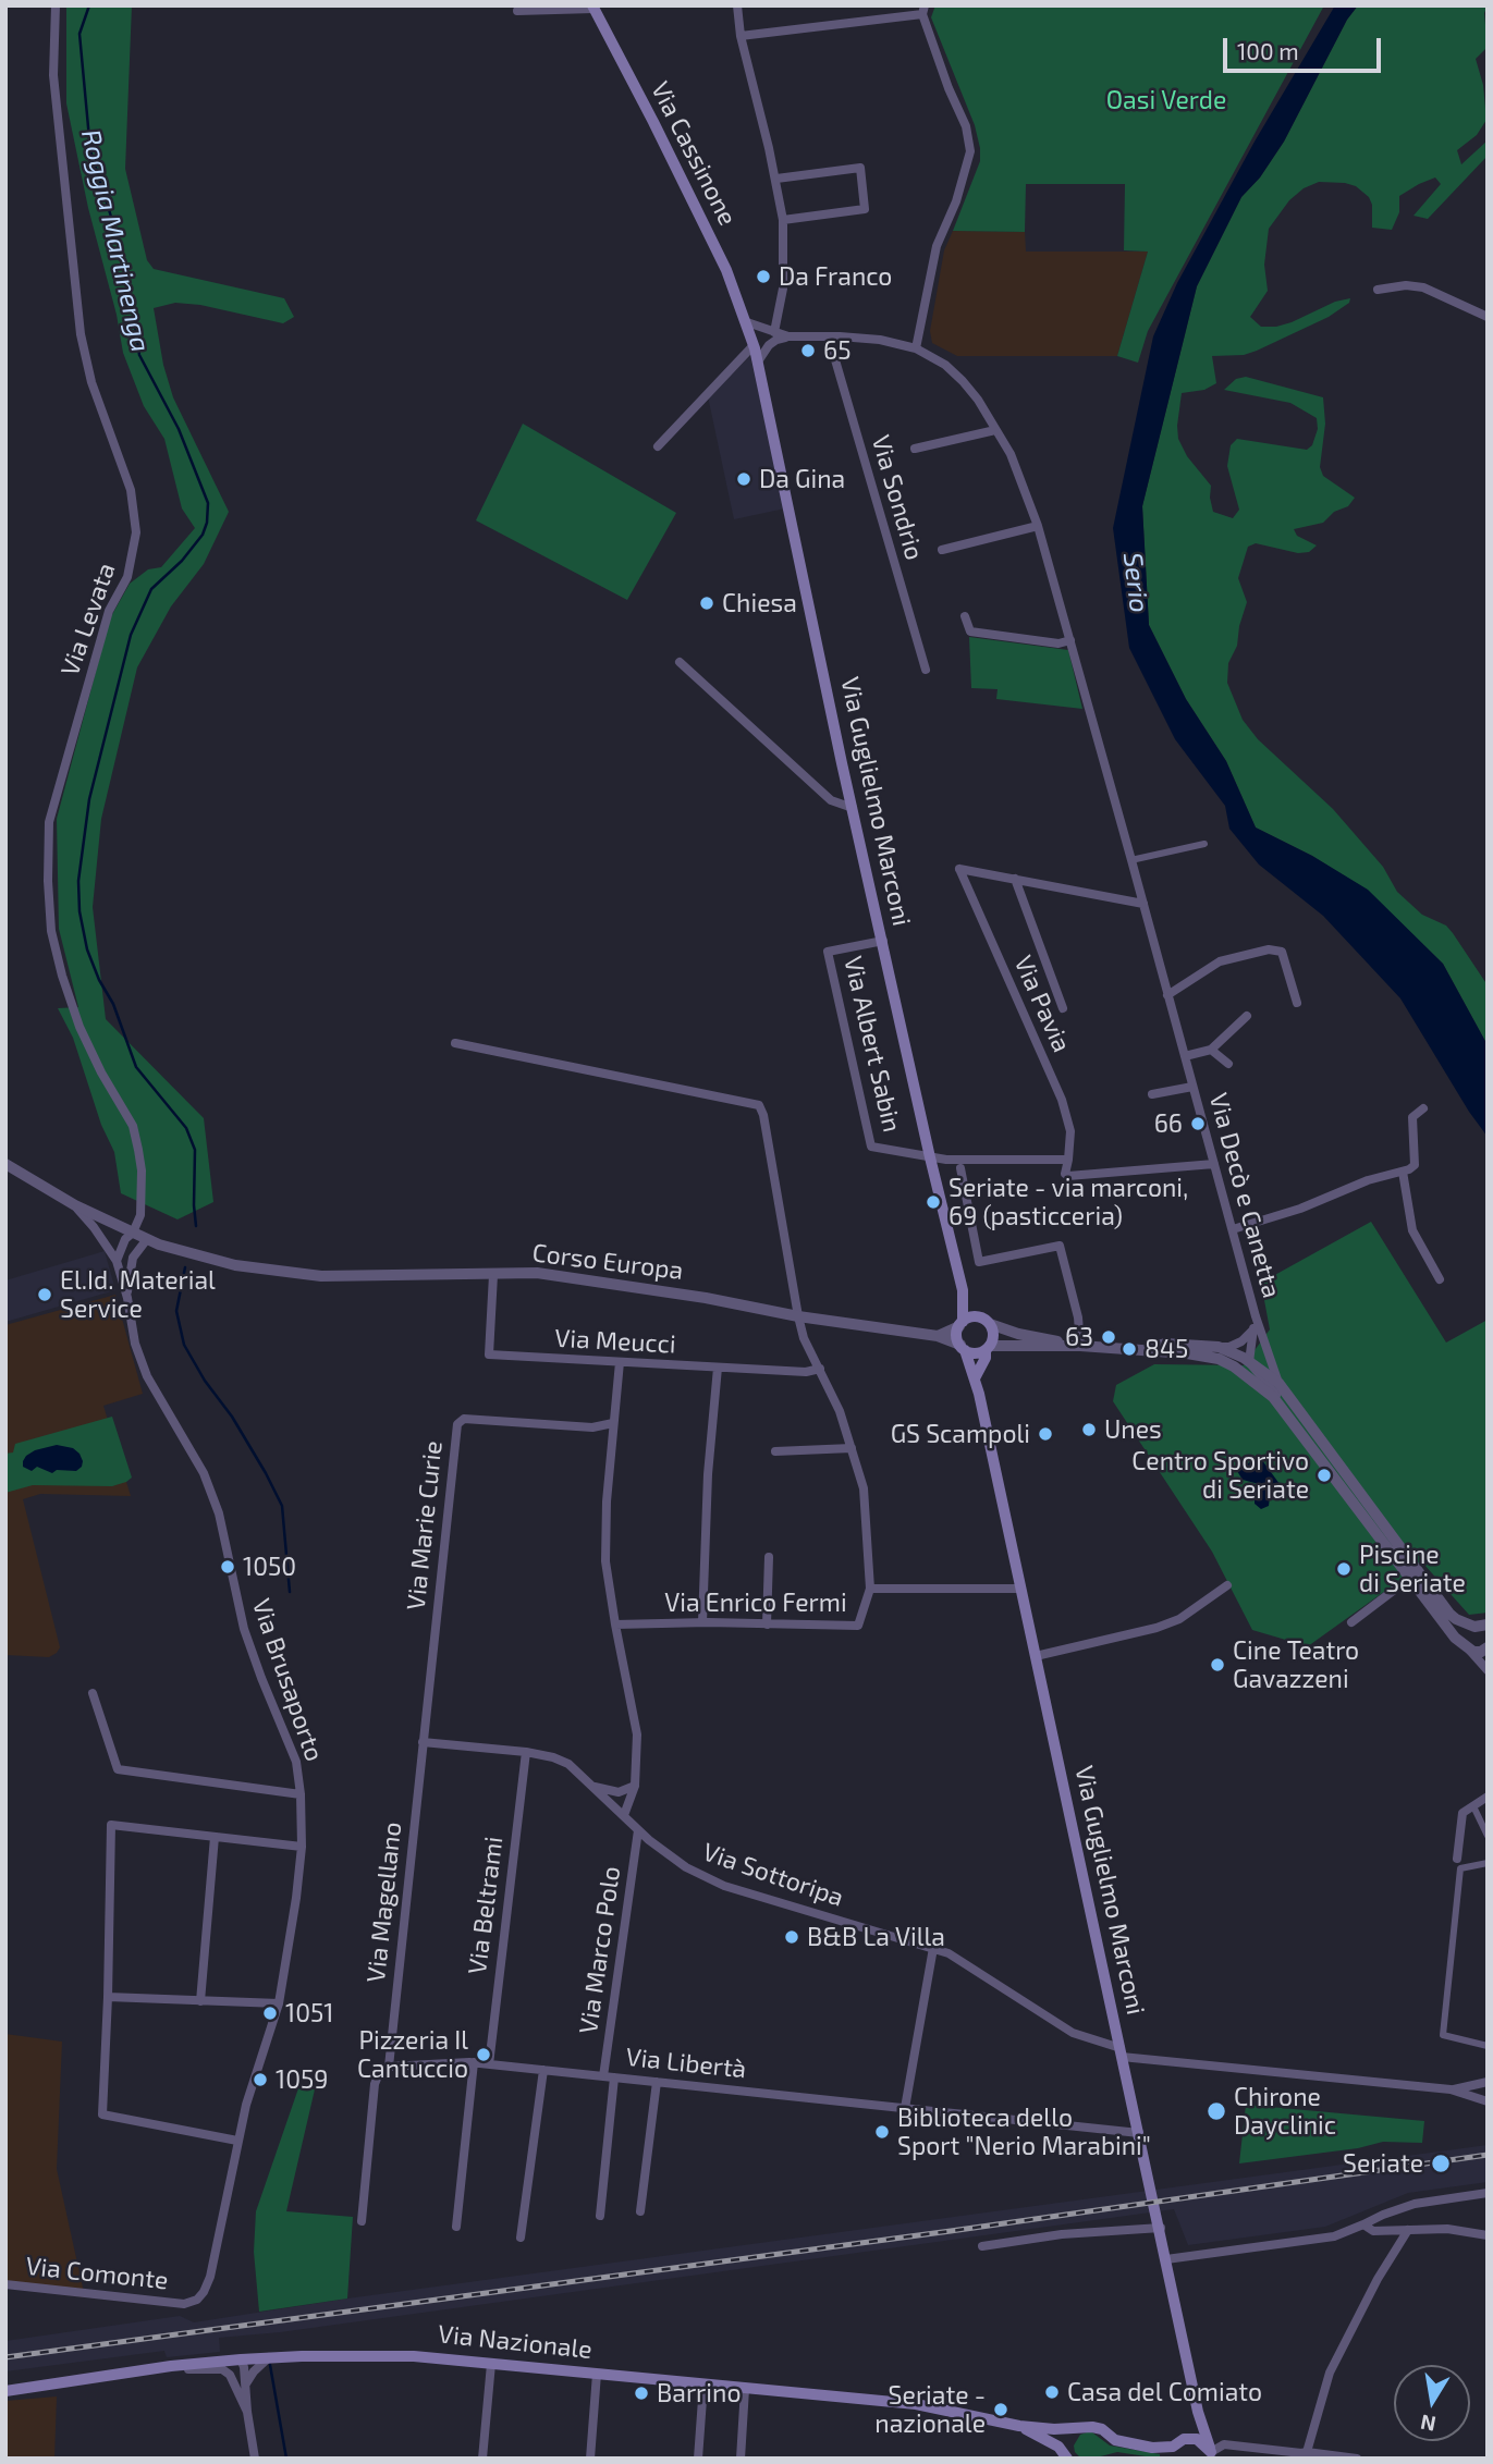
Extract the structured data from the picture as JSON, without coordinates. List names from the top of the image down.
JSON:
{
  "streets": {
    "main road": [
      "Via Cassinone",
      "Via Guglielmo Marconi",
      "Corso Europa",
      "Via Nazionale"
    ],
    "street": [
      "Via Sondrio",
      "Via Levata",
      "Via Pavia",
      "Via Albert Sabin",
      "Via Decò e Canetta",
      "Via Meucci",
      "Via Marie Curie",
      "Via Enrico Fermi",
      "Via Brusaporto",
      "Via Sottoripa",
      "Via Magellano",
      "Via Beltrami",
      "Via Marco Polo",
      "Via Libertà",
      "Via Comonte"
    ]
  },
  "crossings": [
    ["Via Cassinone", "Via Guglielmo Marconi"],
    ["Via Cassinone", "Via Decò e Canetta"],
    ["Via Sondrio", "Via Decò e Canetta"],
    ["Via Levata", "Via Brusaporto"],
    ["Via Guglielmo Marconi", "Via Albert Sabin"],
    ["Via Guglielmo Marconi", "Via Decò e Canetta"],
    ["Via Guglielmo Marconi", "Corso Europa"],
    ["Via Guglielmo Marconi", "Via Sottoripa"],
    ["Via Guglielmo Marconi", "Via Libertà"],
    ["Via Decò e Canetta", "Corso Europa"],
    ["Corso Europa", "Via Meucci"],
    ["Corso Europa", "Via Brusaporto"],
    ["Via Marie Curie", "Via Sottoripa"],
    ["Via Marie Curie", "Via Magellano"],
    ["Via Brusaporto", "Via Comonte"],
    ["Via Sottoripa", "Via Magellano"],
    ["Via Sottoripa", "Via Beltrami"],
    ["Via Sottoripa", "Via Marco Polo"],
    ["Via Magellano", "Via Libertà"],
    ["Via Beltrami", "Via Libertà"],
    ["Via Marco Polo", "Via Libertà"]
  ],
  "water": ["Roggia Martinenga", "Serio"],
  "parks": ["Oasi Verde"],
  "places": [
    "Da Franco",
    "65",
    "Da Gina",
    "Chiesa",
    "66",
    "Seriate - via marconi, 69 (pasticceria)",
    "El.Id. Material Service",
    "63",
    "845",
    "Unes",
    "GS Scampoli",
    "Centro Sportivo di Seriate",
    "1050",
    "Piscine di Seriate",
    "Cine Teatro Gavazzeni",
    "B&B La Villa",
    "1051",
    "Pizzeria Il Cantuccio",
    "1059",
    "Chirone Dayclinic",
    "Biblioteca dello Sport \"Nerio Marabini\"",
    "Seriate",
    "Casa del Comiato",
    "Barrino",
    "Seriate - nazionale"
  ],
  "scale_bar": "100 m",
  "north": "bottom"
}
